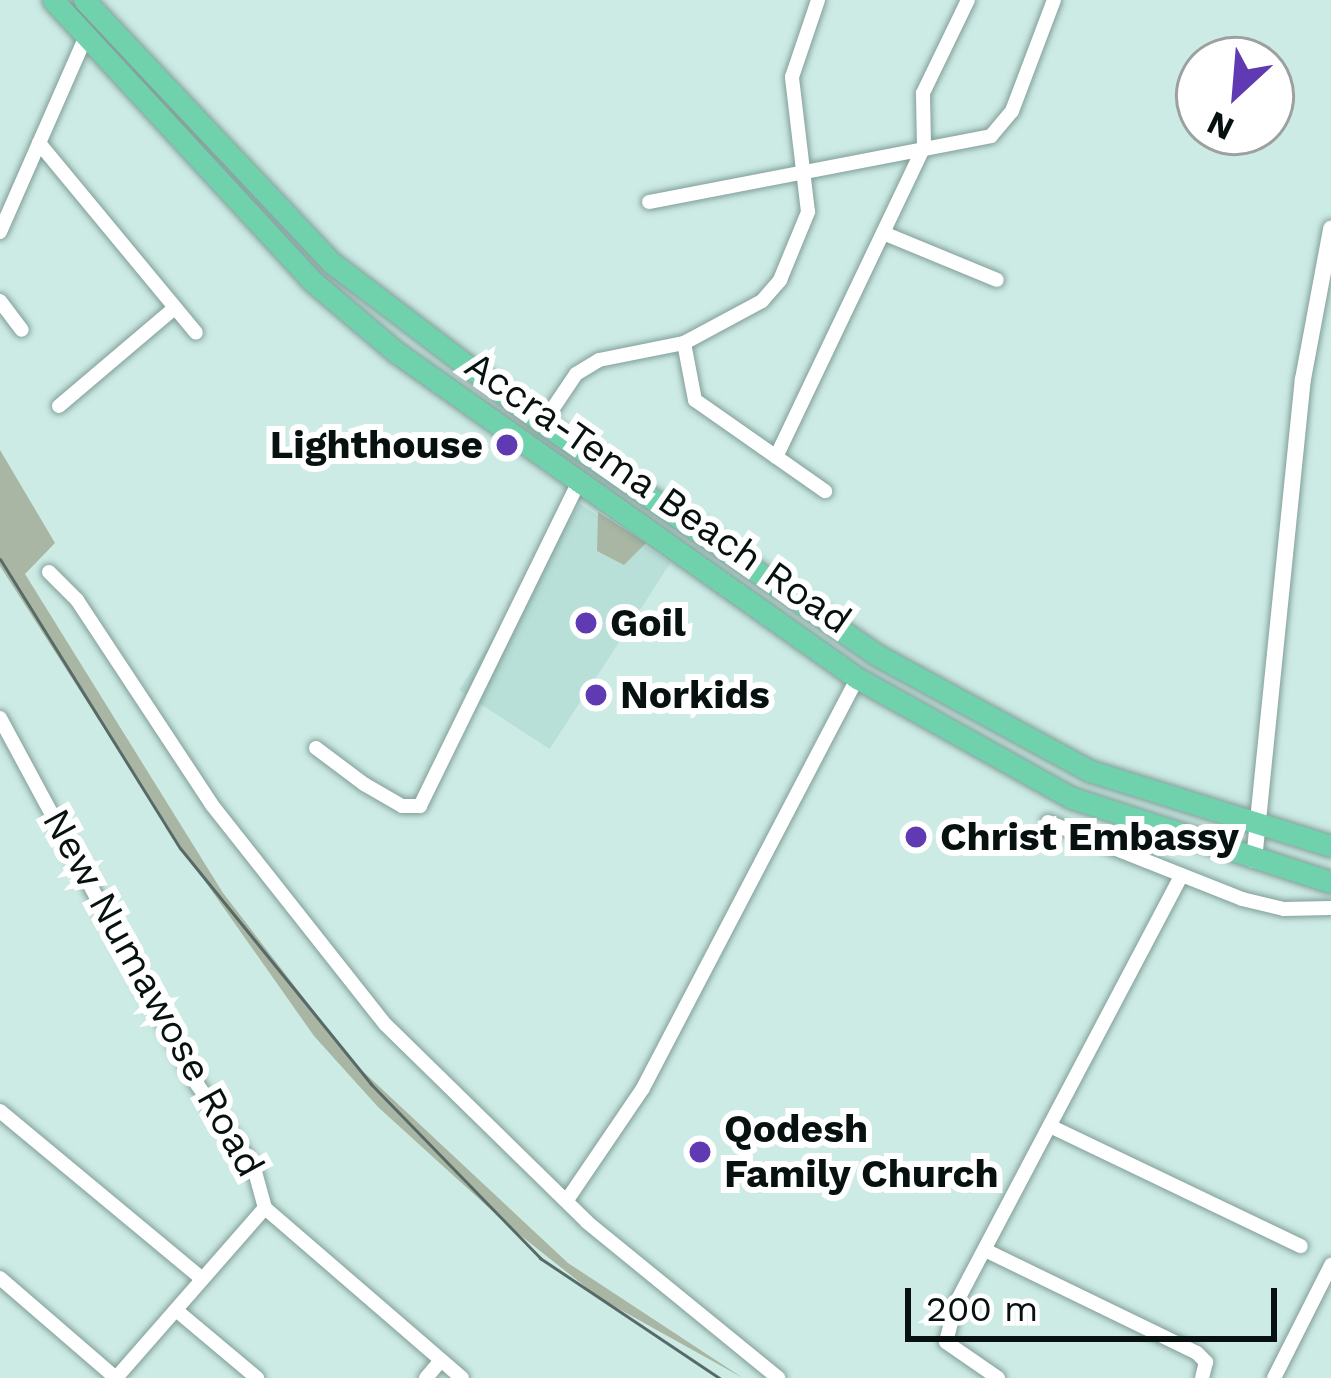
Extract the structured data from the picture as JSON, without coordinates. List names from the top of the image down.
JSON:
{
  "streets": {
    "main road": ["Accra-Tema Beach Road"],
    "street": ["New Numawose Road"]
  },
  "places": [
    "Lighthouse",
    "Goil",
    "Norkids",
    "Christ Embassy",
    "Qodesh Family Church"
  ],
  "scale_bar": "200 m",
  "north": "bottom left"
}
